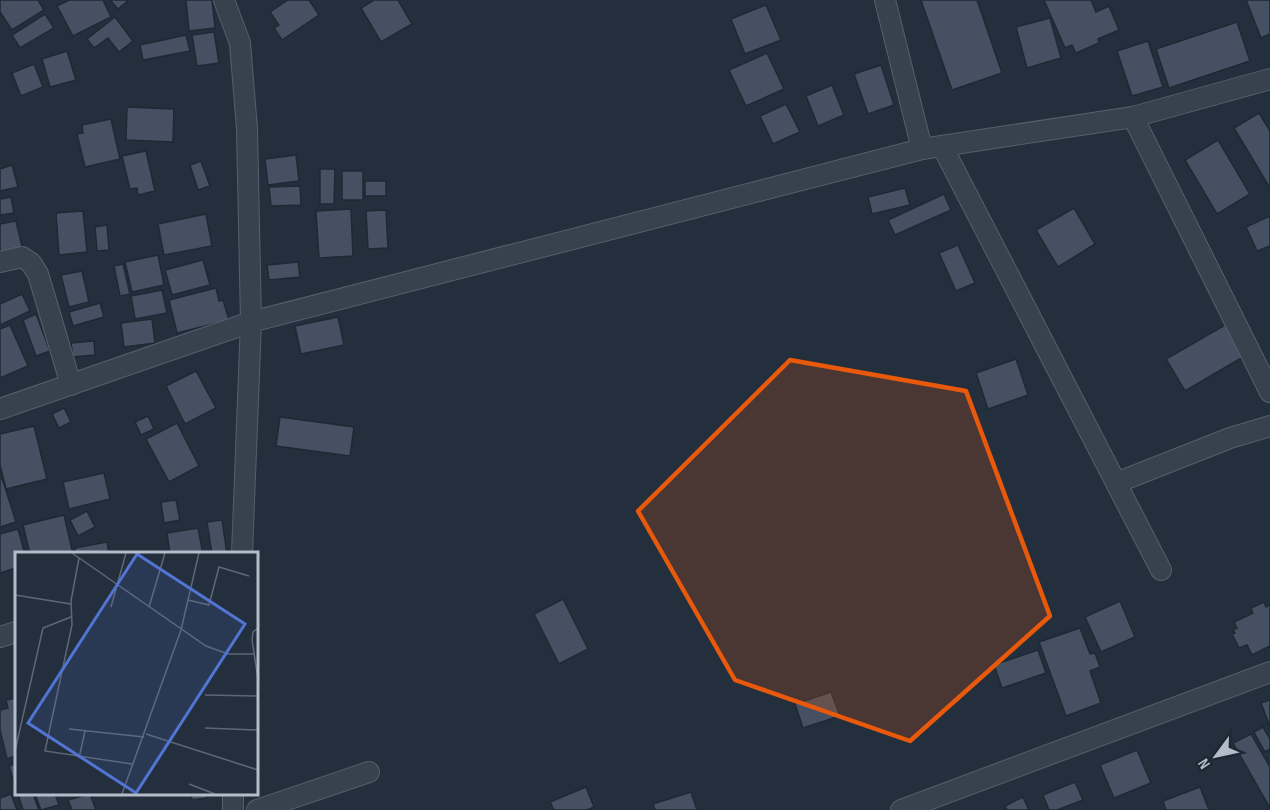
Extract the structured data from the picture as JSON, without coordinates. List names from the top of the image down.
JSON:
{
  "north": "bottom left"
}
